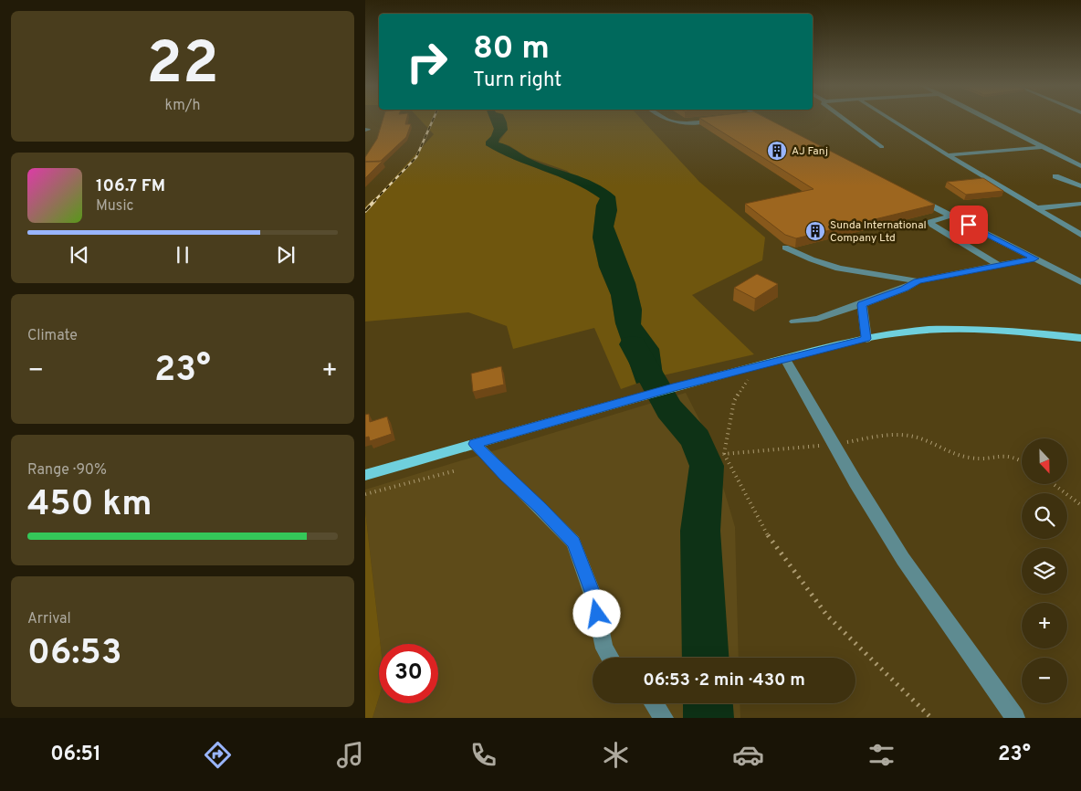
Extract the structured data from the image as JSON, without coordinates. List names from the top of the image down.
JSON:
{
  "places": {
    "building": ["AJ Fanj", "Sunda International Company Ltd"]
  },
  "north": "bottom",
  "page": {
    "tile": [
      ["22", "km/h"],
      "Climate",
      ["Range · 90%", "450 km"],
      ["Arrival", "06:53"]
    ],
    "turn": ["80 m", "Turn right"],
    "song": ["106.7 FM", "Music"],
    "heat": ["−", "23°", "+"],
    "map_buttons": ["+", "−"],
    "limit": "30",
    "trip": "06:53 · 2 min · 430 m",
    "tabs": ["06:51", "23°"]
  }
}
